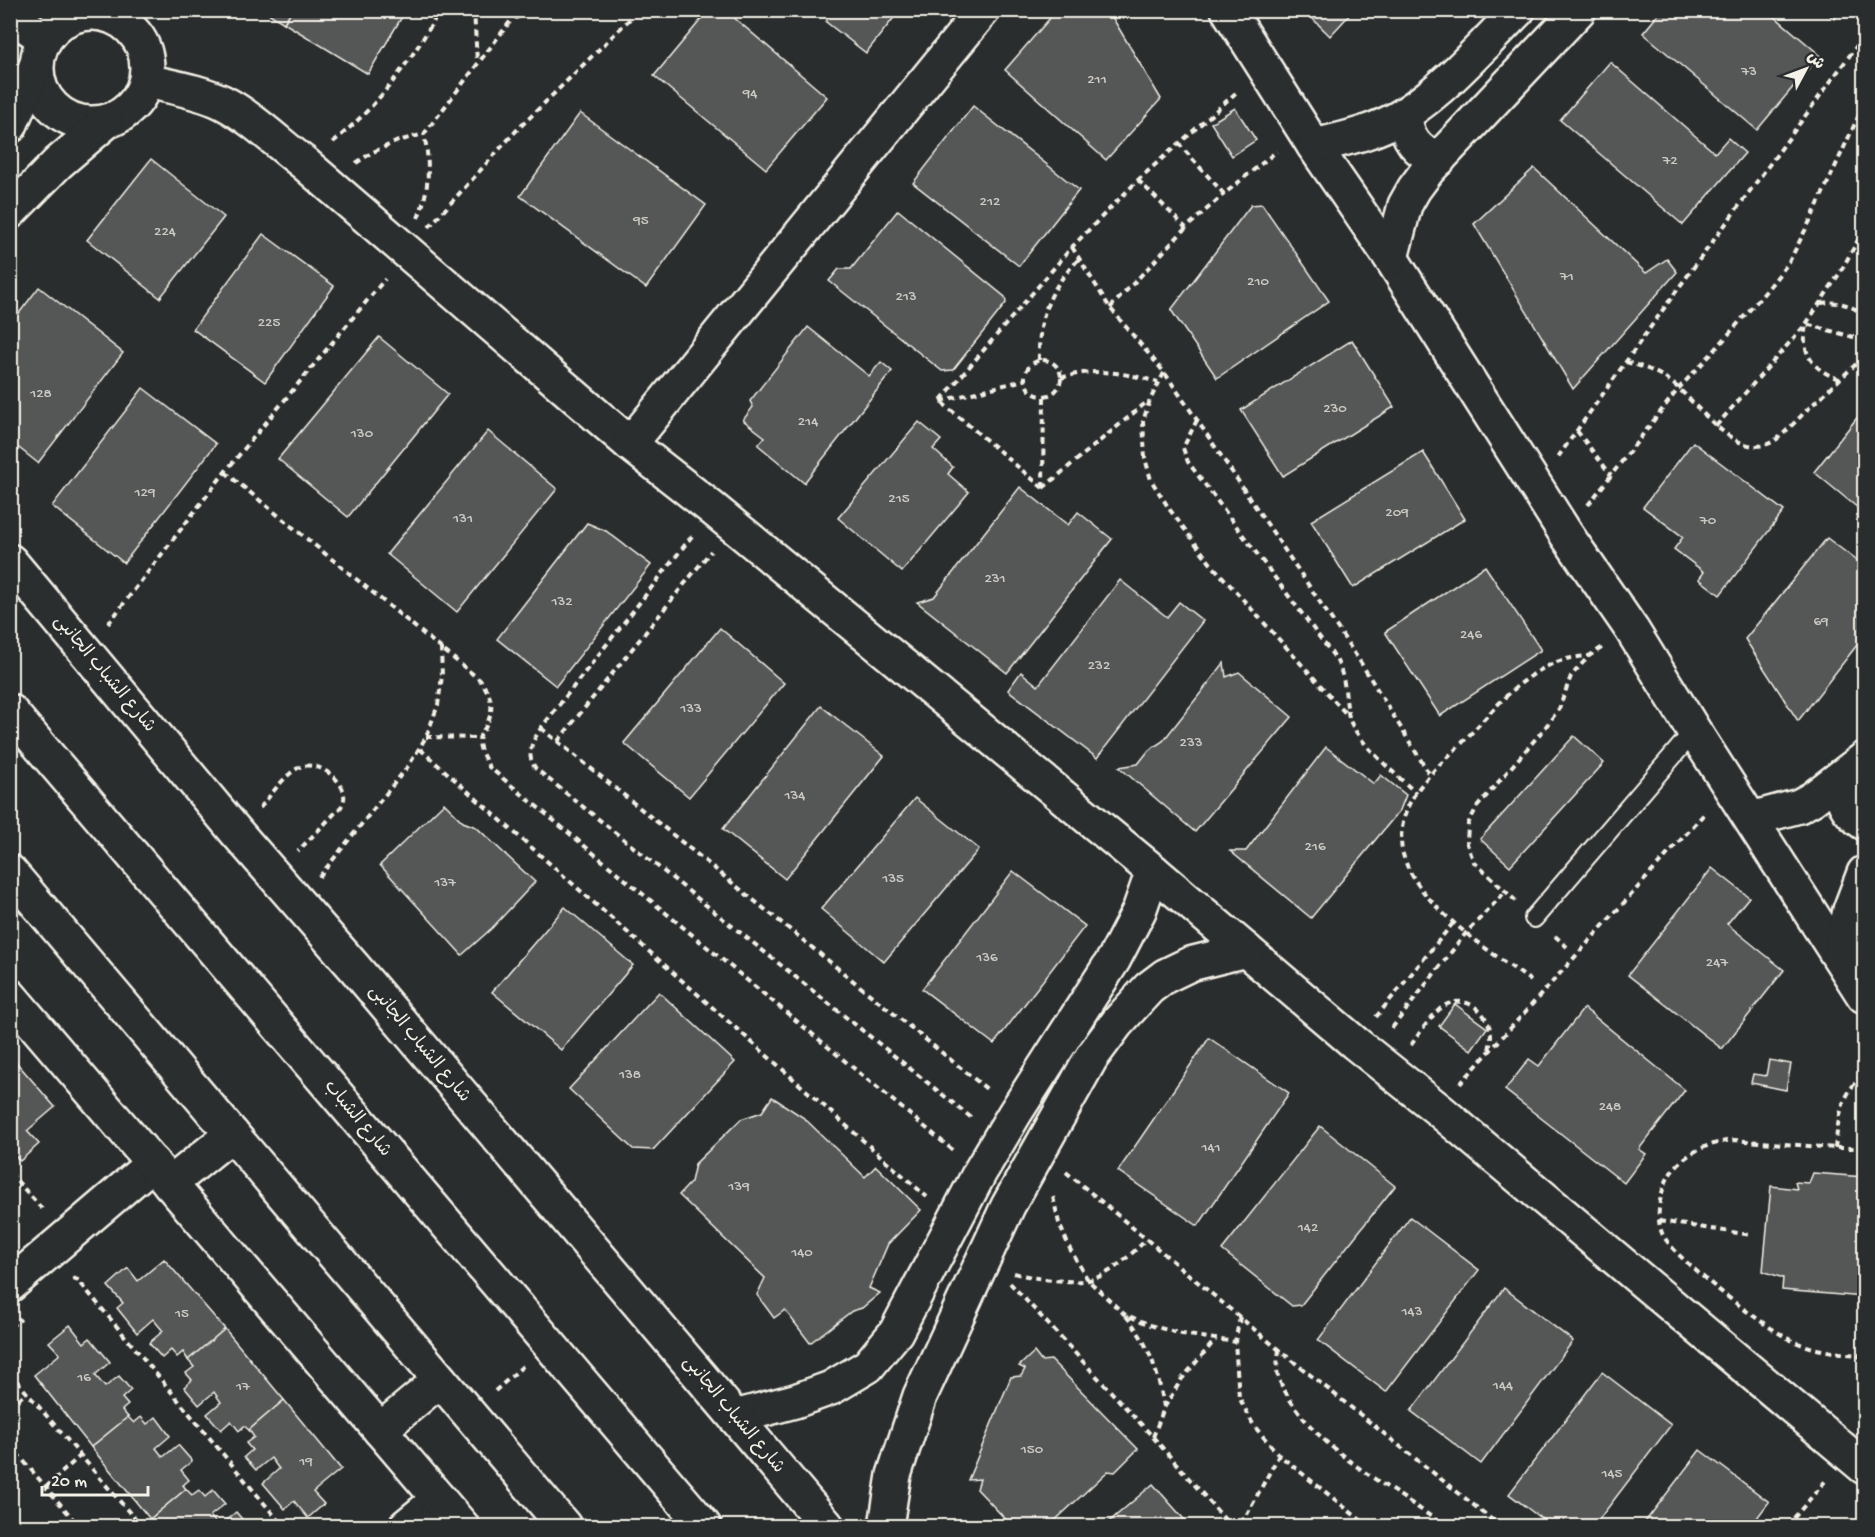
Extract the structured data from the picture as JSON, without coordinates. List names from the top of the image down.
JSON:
{
  "streets": {
    "street": ["شارع الشباب الجانبى", "شارع الشباب"]
  },
  "house_numbers": [
    "73",
    "211",
    "94",
    "72",
    "212",
    "95",
    "224",
    "71",
    "210",
    "213",
    "225",
    "128",
    "230",
    "214",
    "130",
    "129",
    "215",
    "209",
    "131",
    "70",
    "231",
    "132",
    "69",
    "246",
    "232",
    "133",
    "233",
    "134",
    "216",
    "135",
    "137",
    "136",
    "247",
    "138",
    "248",
    "141",
    "139",
    "142",
    "140",
    "143",
    "15",
    "16",
    "144",
    "17",
    "150",
    "19",
    "145"
  ],
  "scale_bar": "20 m",
  "north": "top right"
}
